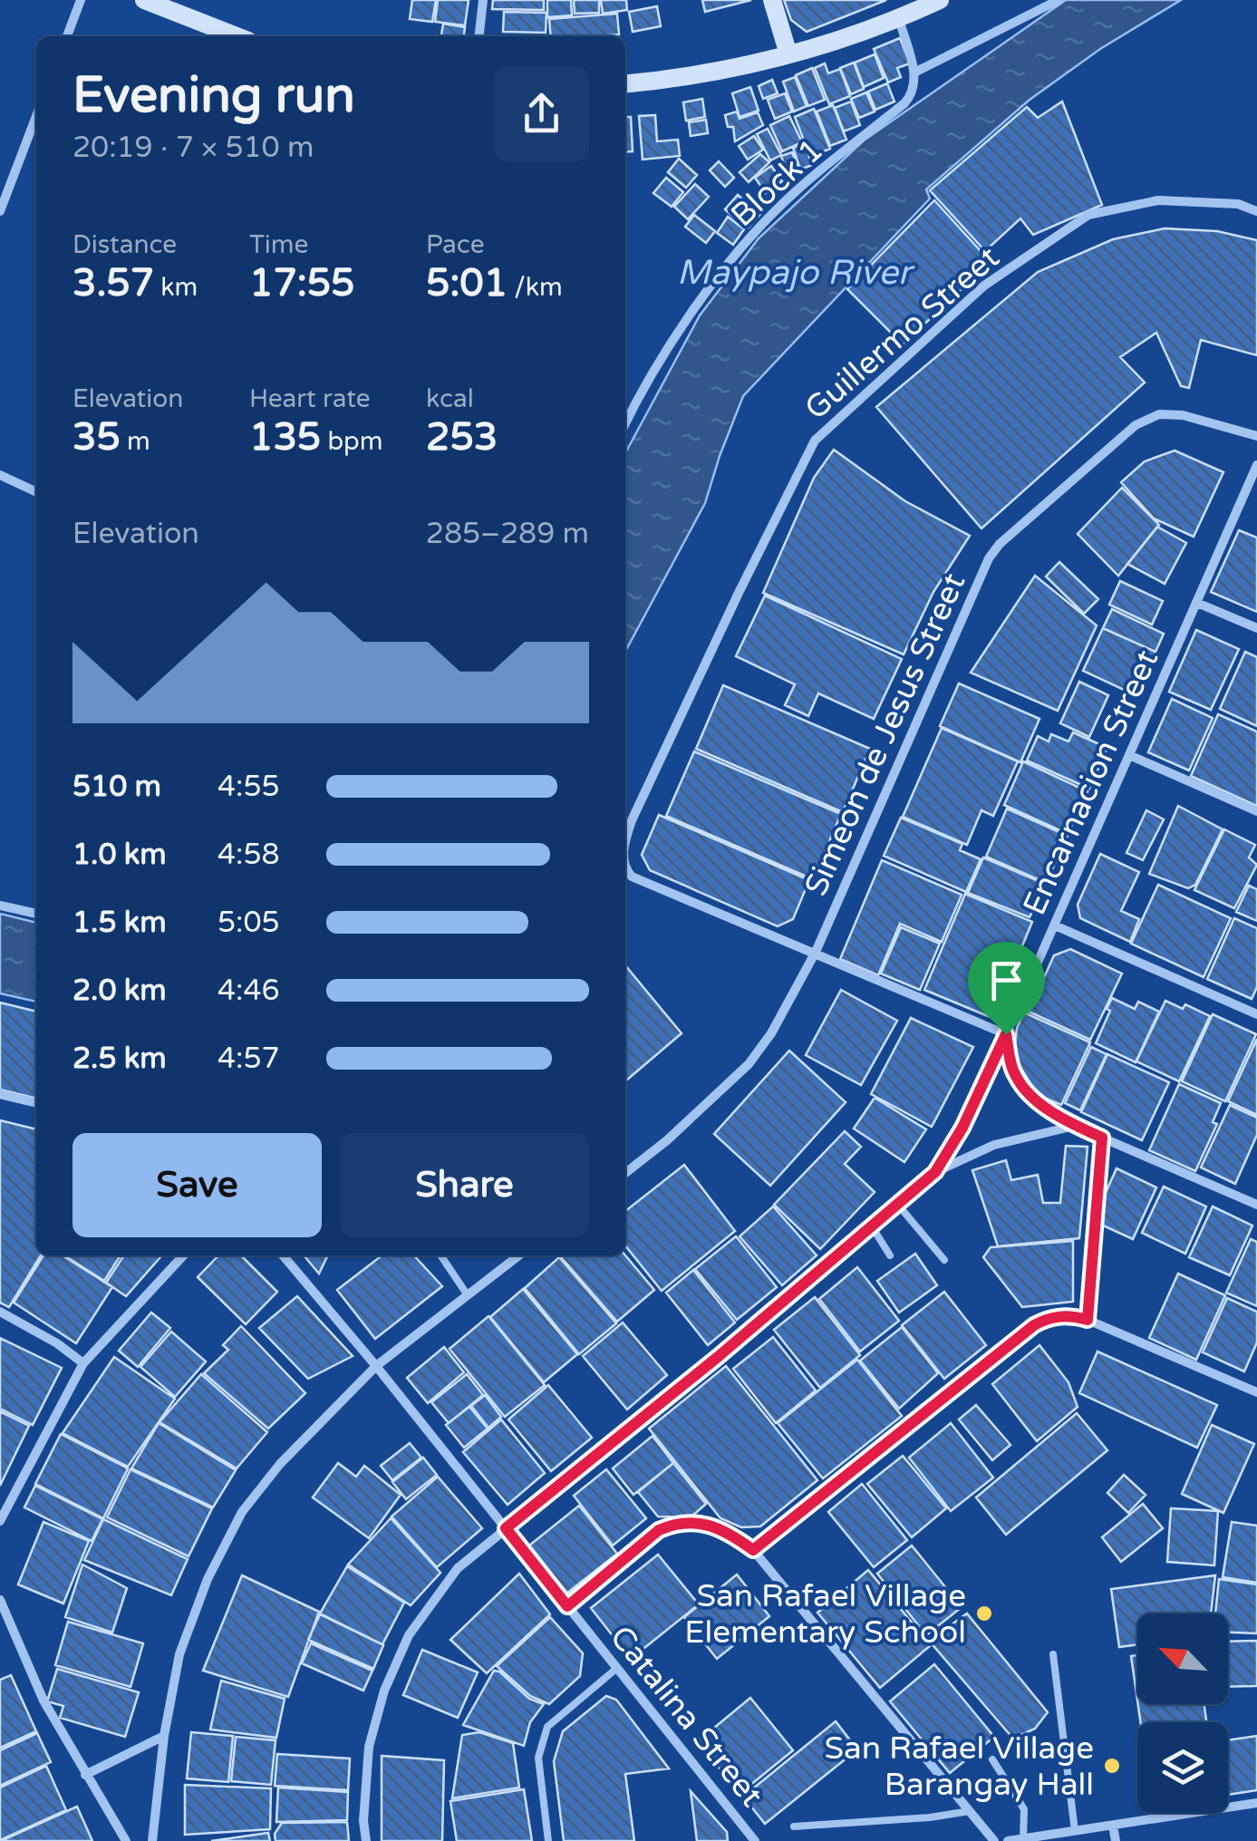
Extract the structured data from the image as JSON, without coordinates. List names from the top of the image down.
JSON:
{
  "streets": {
    "street": [
      "Block 1",
      "Guillermo Street",
      "Simeon de Jesus Street",
      "Encarnacion Street",
      "Catalina Street"
    ]
  },
  "crossings": [
    ["Guillermo Street", "Simeon de Jesus Street"],
    ["Encarnacion Street", "Catalina Street"]
  ],
  "water": ["Maypajo River"],
  "places": ["San Rafael Village Elementary School", "San Rafael Village Barangay Hall"],
  "north": "top left",
  "page": {
    "heading": ["Evening run", "20:19 · 7 × 510 m"],
    "stats": [
      ["Distance", "3.57 km"],
      ["Time", "17:55"],
      ["Pace", "5:01 /km"],
      ["Elevation", "35 m"],
      ["Heart rate", "135 bpm"],
      ["kcal", "253"]
    ],
    "chart": ["Elevation", "285–289 m"],
    "list": [
      {
        "name": "510 m",
        "note": "4:55"
      },
      {
        "name": "1.0 km",
        "note": "4:58"
      },
      {
        "name": "1.5 km",
        "note": "5:05"
      },
      {
        "name": "2.0 km",
        "note": "4:46"
      },
      {
        "name": "2.5 km",
        "note": "4:57"
      }
    ],
    "buttons": ["Save", "Share"]
  }
}
